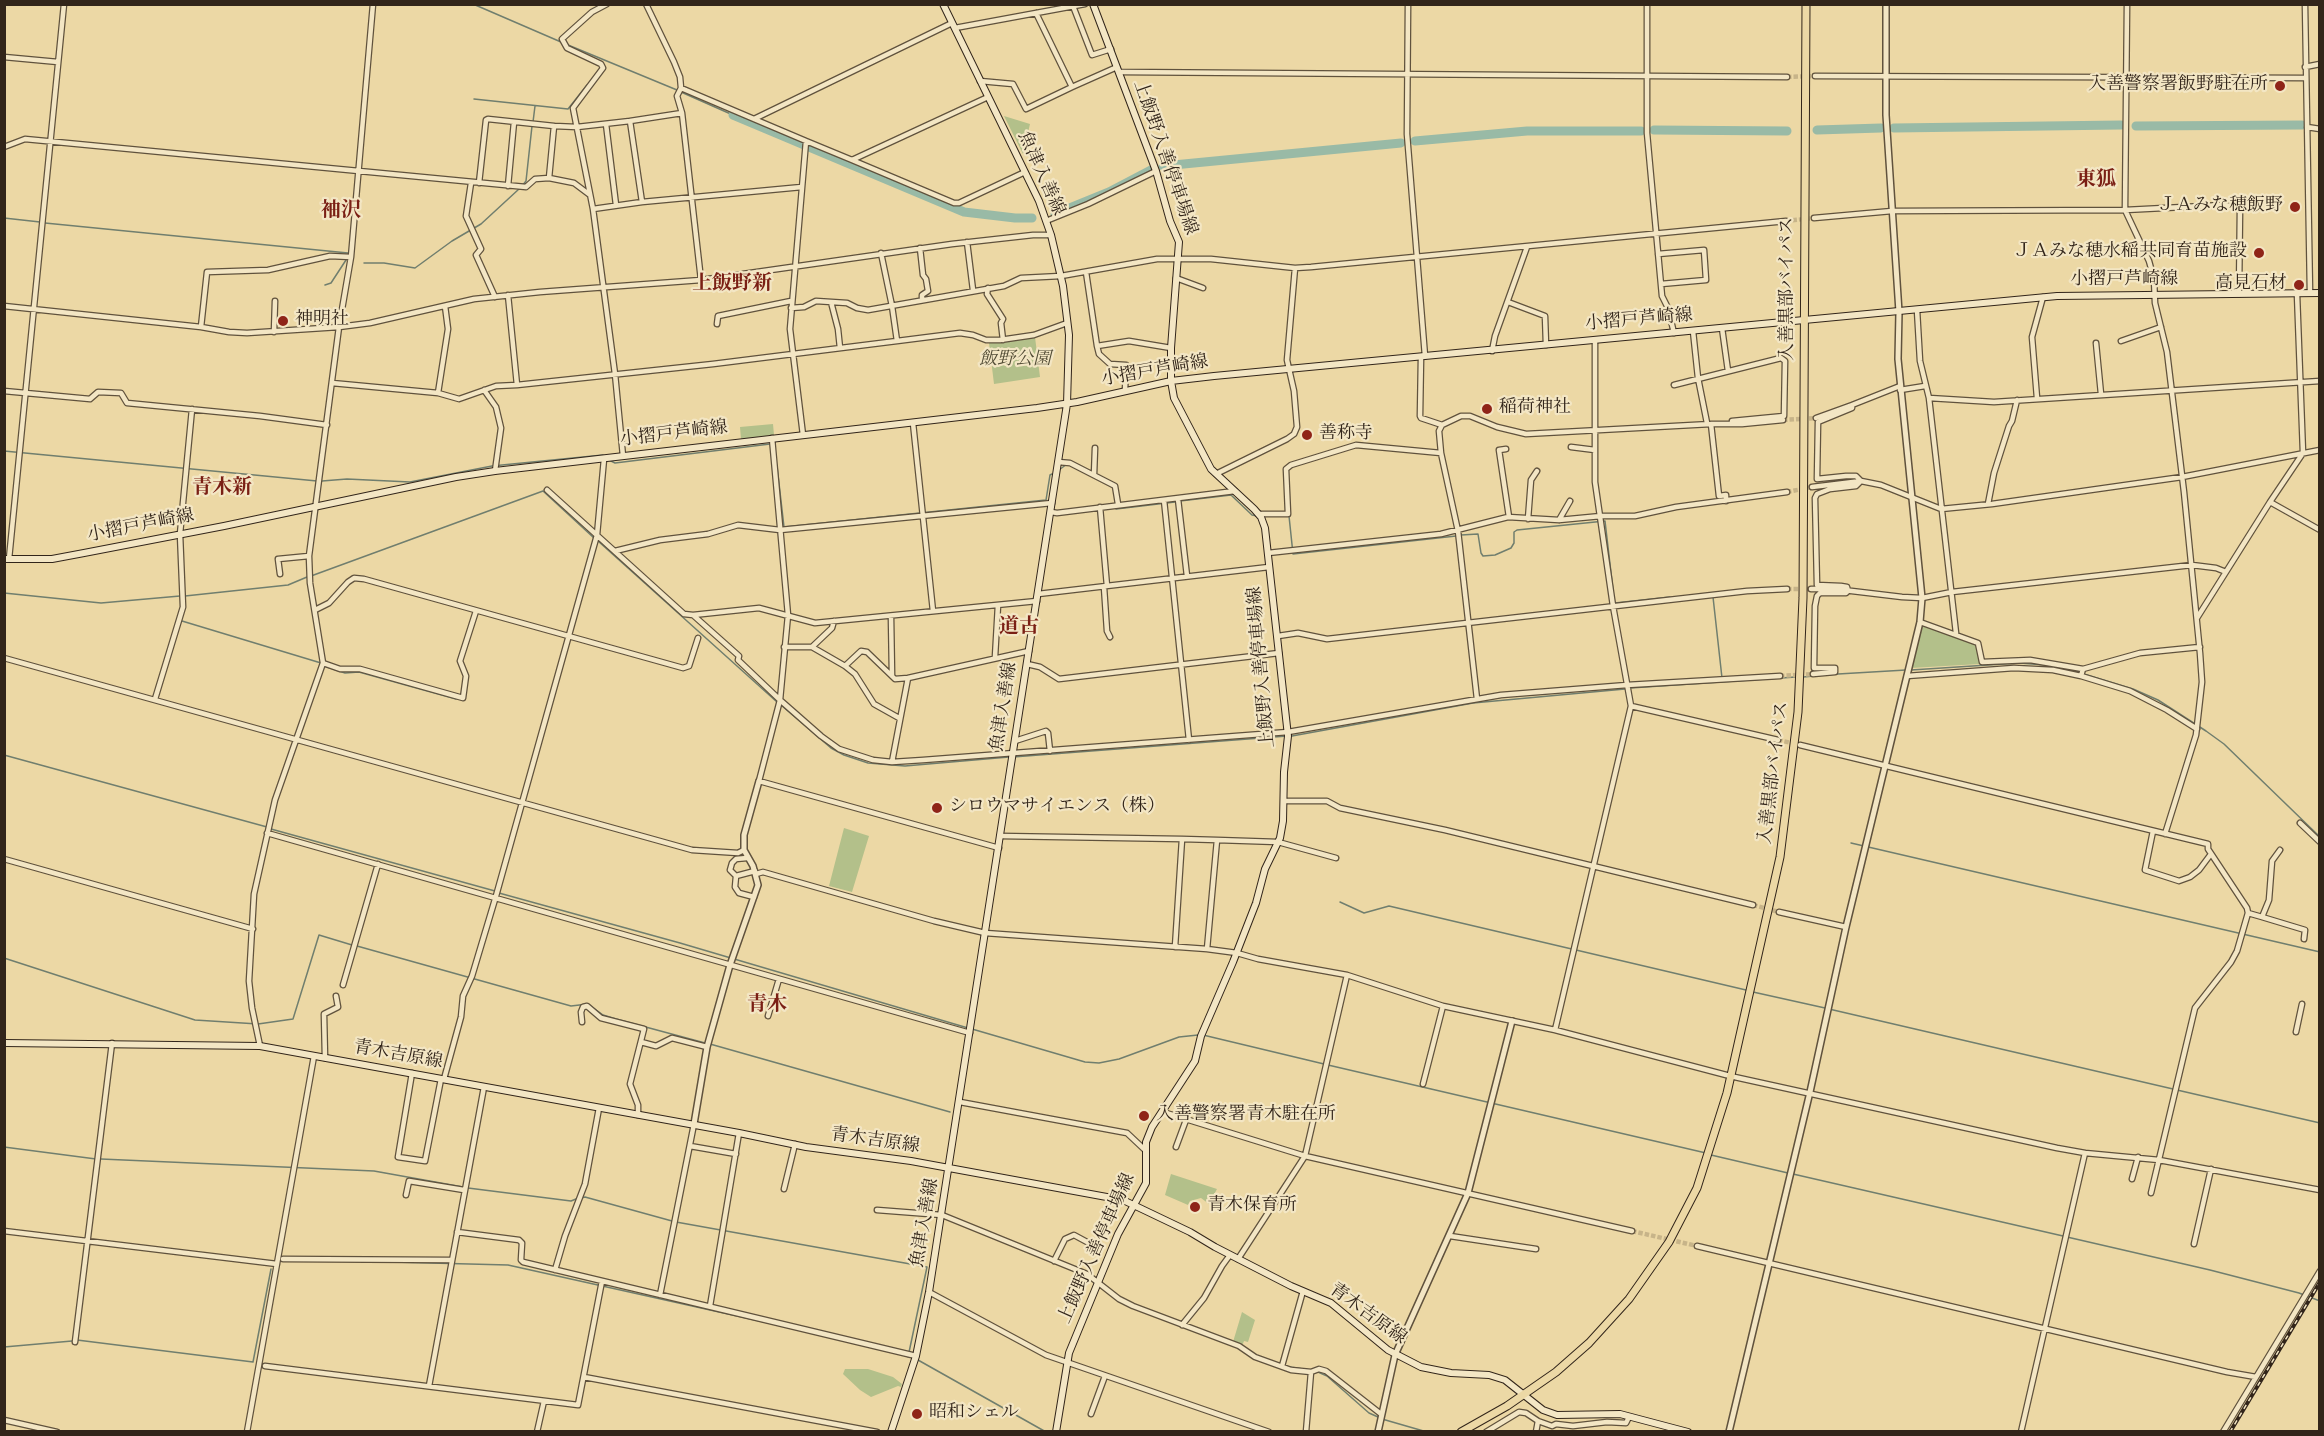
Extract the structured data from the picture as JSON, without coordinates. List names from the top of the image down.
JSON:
{
  "streets": {
    "highway": ["入善黒部バイパス"],
    "main road": [
      "上飯野入善停車場線",
      "魚津入善線",
      "小摺戸芦崎線",
      "青木吉原線"
    ]
  },
  "crossings": [
    ["上飯野入善停車場線", "小摺戸芦崎線"],
    ["上飯野入善停車場線", "青木吉原線"],
    ["魚津入善線", "小摺戸芦崎線"],
    ["魚津入善線", "青木吉原線"],
    ["小摺戸芦崎線", "入善黒部バイパス"],
    ["入善黒部バイパス", "青木吉原線"]
  ],
  "districts": [
    "東狐",
    "袖沢",
    "上飯野新",
    "青木新",
    "道古",
    "青木"
  ],
  "parks": ["飯野公園"],
  "places": [
    "入善警察署飯野駐在所",
    "ＪＡみな穂飯野",
    "ＪＡみな穂水稲共同育苗施設",
    "高見石材",
    "神明社",
    "稲荷神社",
    "善称寺",
    "シロウマサイエンス（株）",
    "入善警察署青木駐在所",
    "青木保育所",
    "昭和シェル"
  ]
}
